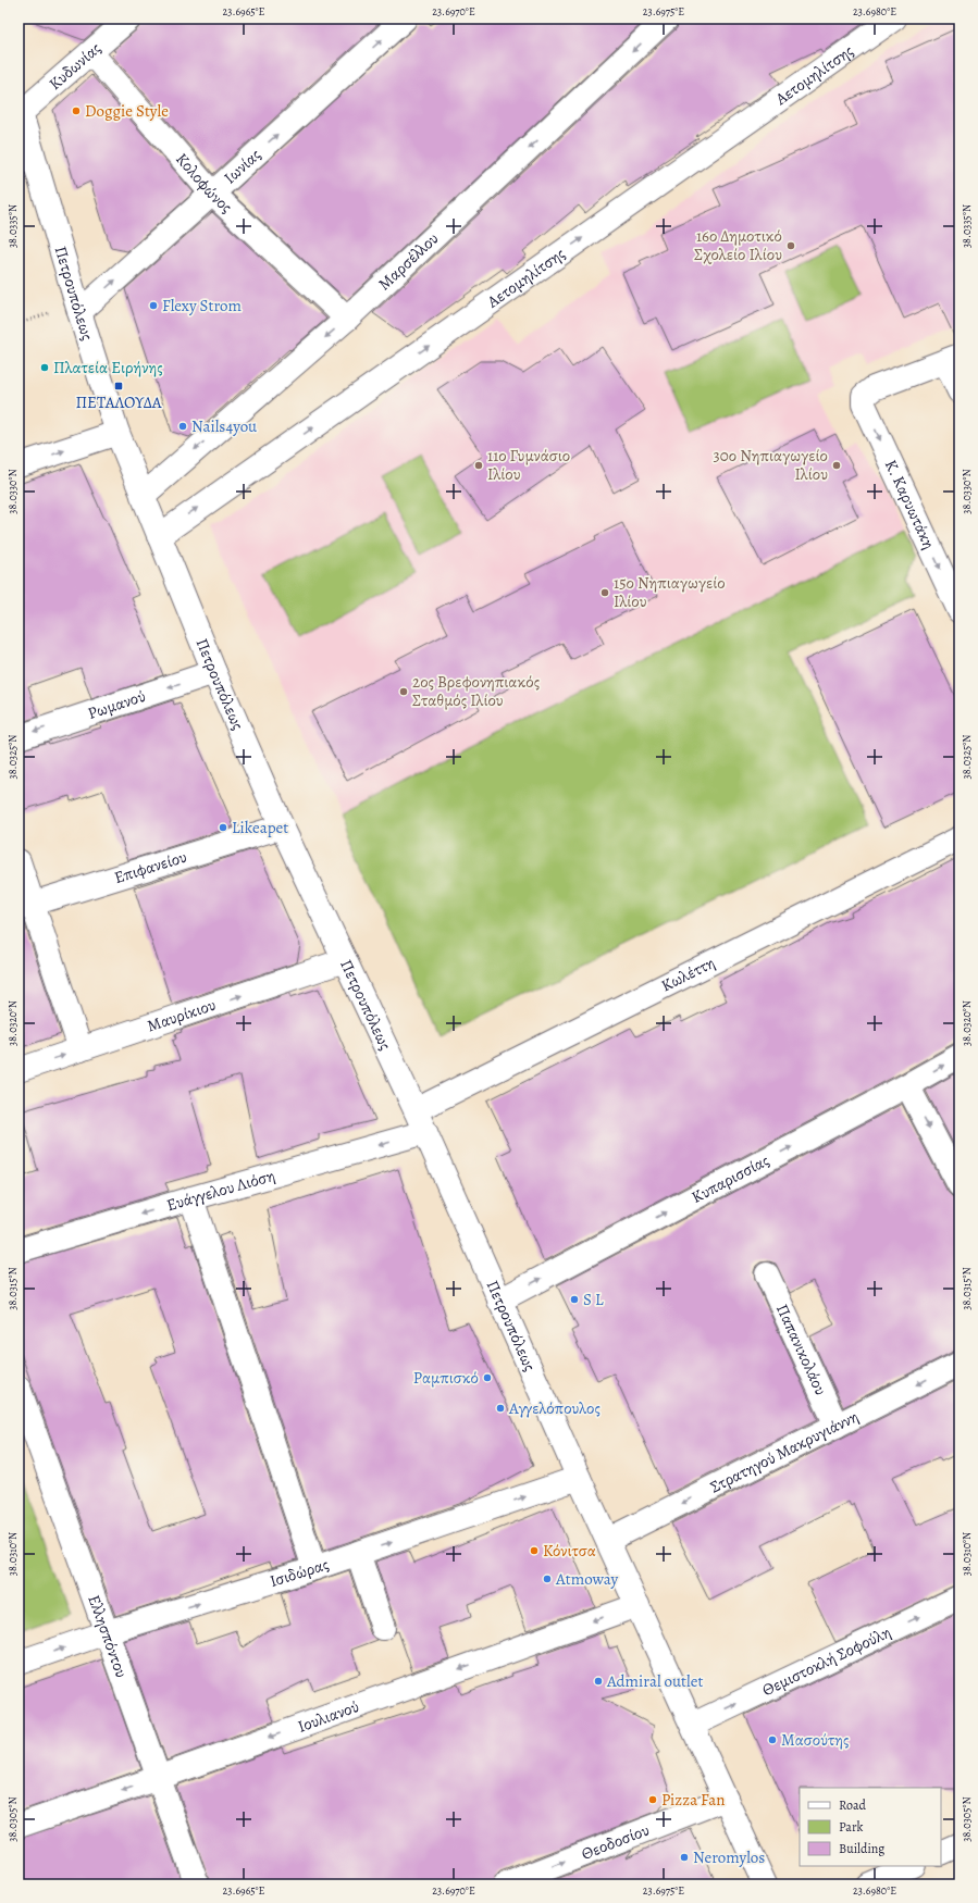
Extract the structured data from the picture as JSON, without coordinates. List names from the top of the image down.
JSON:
{
  "streets": {
    "street": [
      "Κυδωνίας",
      "Αετομηλίτσης",
      "Ιωνίας",
      "Κολοφώνος",
      "Μαρσέλλου",
      "Πετρουπόλεως",
      "Κ. Καρυωτάκη",
      "Ρωμανού",
      "Επιφανείου",
      "Κωλέττη",
      "Μαυρίκιου",
      "Κυπαρισσίας",
      "Ευάγγελου Λιόση",
      "Παπανικολάου",
      "Στρατηγού Μακρυγιάννη",
      "Ισιδώρας",
      "Ελλησπόντου",
      "Θεμιστοκλή Σοφούλη",
      "Ιουλιανού",
      "Θεοδοσίου"
    ]
  },
  "crossings": [
    ["Κυδωνίας", "Κολοφώνος"],
    ["Κυδωνίας", "Πετρουπόλεως"],
    ["Αετομηλίτσης", "Πετρουπόλεως"],
    ["Ιωνίας", "Κολοφώνος"],
    ["Ιωνίας", "Πετρουπόλεως"],
    ["Κολοφώνος", "Μαρσέλλου"],
    ["Μαρσέλλου", "Πετρουπόλεως"],
    ["Πετρουπόλεως", "Ρωμανού"],
    ["Πετρουπόλεως", "Επιφανείου"],
    ["Πετρουπόλεως", "Κωλέττη"],
    ["Πετρουπόλεως", "Μαυρίκιου"],
    ["Πετρουπόλεως", "Κυπαρισσίας"],
    ["Πετρουπόλεως", "Ευάγγελου Λιόση"],
    ["Πετρουπόλεως", "Στρατηγού Μακρυγιάννη"],
    ["Πετρουπόλεως", "Ισιδώρας"],
    ["Πετρουπόλεως", "Θεμιστοκλή Σοφούλη"],
    ["Πετρουπόλεως", "Ιουλιανού"],
    ["Πετρουπόλεως", "Θεοδοσίου"],
    ["Παπανικολάου", "Στρατηγού Μακρυγιάννη"],
    ["Ισιδώρας", "Ελλησπόντου"],
    ["Ελλησπόντου", "Ιουλιανού"]
  ],
  "one_way": [
    "Αετομηλίτσης",
    "Ιωνίας",
    "Μαρσέλλου",
    "Ρωμανού",
    "Μαυρίκιου",
    "Κυπαρισσίας",
    "Ευάγγελου Λιόση",
    "Στρατηγού Μακρυγιάννη",
    "Ισιδώρας",
    "Θεμιστοκλή Σοφούλη",
    "Ιουλιανού",
    "Θεοδοσίου"
  ],
  "places": {
    "other": [
      "Doggie Style",
      "16ο Δημοτικό Σχολείο Ιλίου",
      "Flexy Strom",
      "Πλατεία Ειρήνης",
      "Nails4you",
      "11ο Γυμνάσιο Ιλίου",
      "30ο Νηπιαγωγείο Ιλίου",
      "15ο Νηπιαγωγείο Ιλίου",
      "2ος Βρεφονηπιακός Σταθμός Ιλίου",
      "Likeapet",
      "S L",
      "Ραμπισκό",
      "Αγγελόπουλος",
      "Κόνιτσα",
      "Atmoway",
      "Admiral outlet",
      "Μασούτης",
      "Pizza Fan",
      "Neromylos"
    ],
    "transit": ["ΠΕΤΑΛΟΥΔΑ"]
  },
  "legend": ["Road", "Park", "Building"],
  "coordinates": [
    "23.6965°E",
    "23.6970°E",
    "23.6975°E",
    "23.6980°E",
    "38.0335°N",
    "38.0330°N",
    "38.0325°N",
    "38.0320°N",
    "38.0315°N",
    "38.0310°N",
    "38.0305°N"
  ]
}
